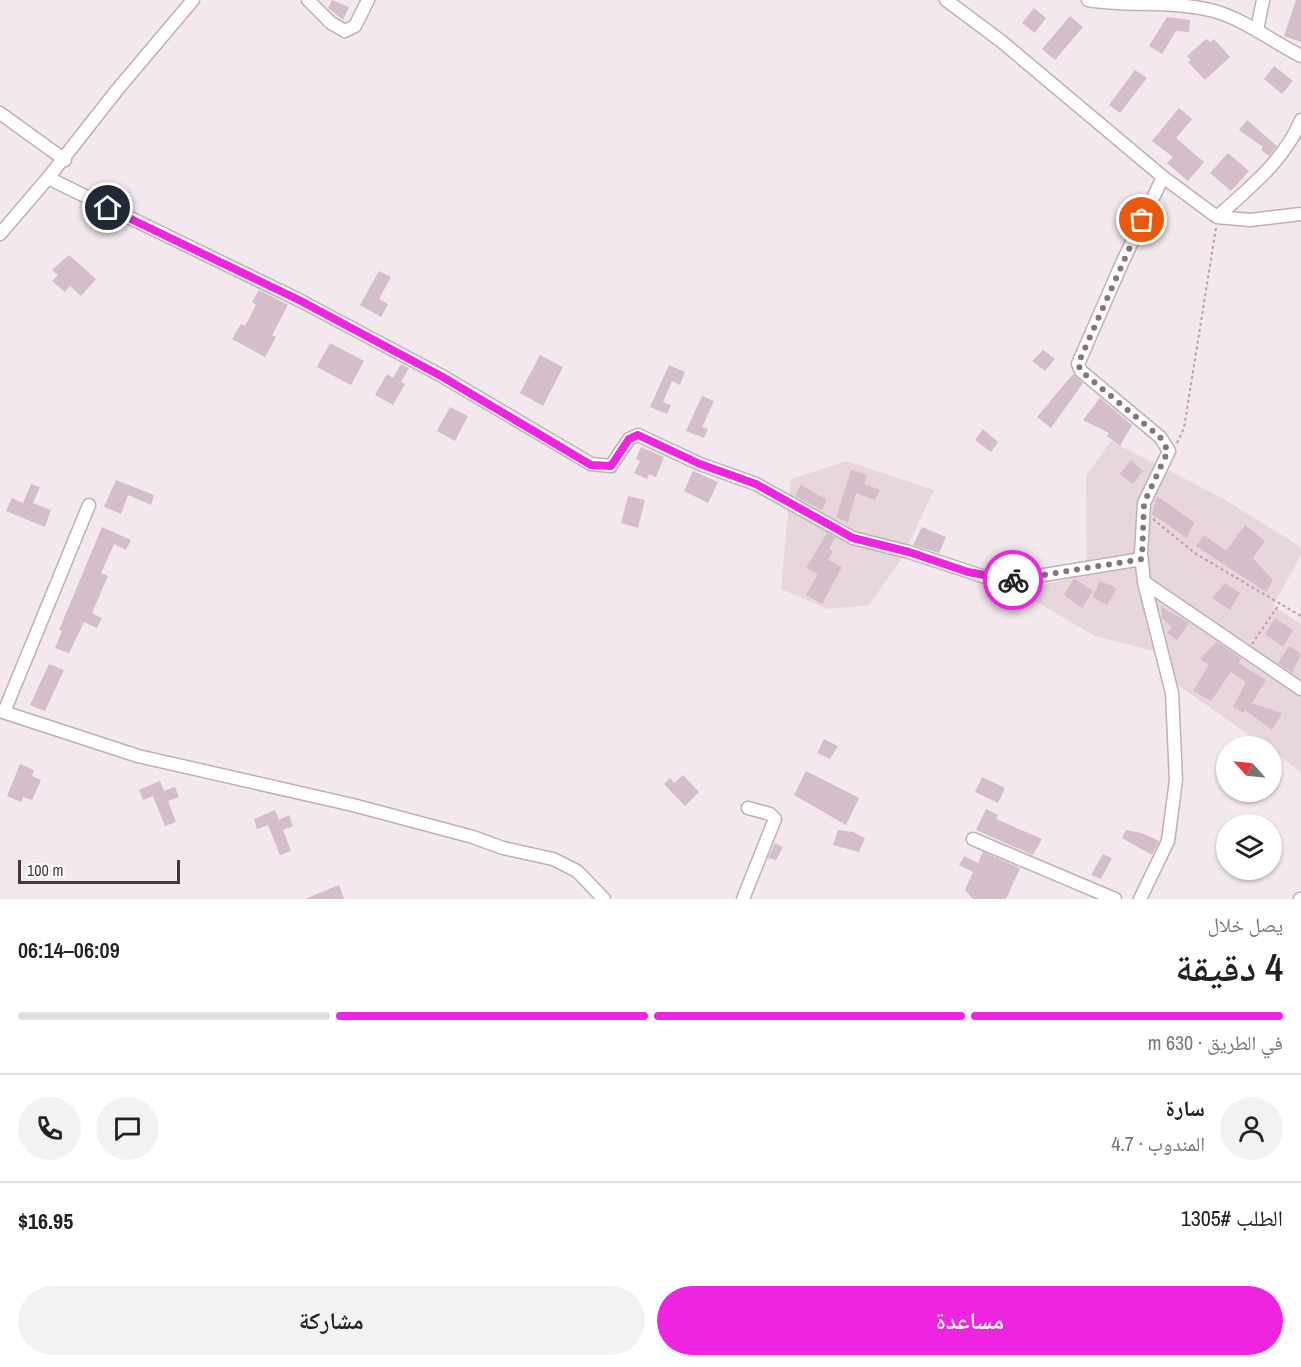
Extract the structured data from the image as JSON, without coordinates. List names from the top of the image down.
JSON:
{
  "scale_bar": "100 m",
  "north": "top left",
  "page": {
    "scale": "100 m",
    "heading": ["4 دقيقة", "يصل خلال", "06:09–06:14"],
    "panel": [
      "سارة",
      "المندوب · 4.7",
      "الطلب #1305",
      "$16.95"
    ],
    "bar": "في الطريق · 630 m",
    "buttons": ["مساعدة", "مشاركة"]
  }
}
